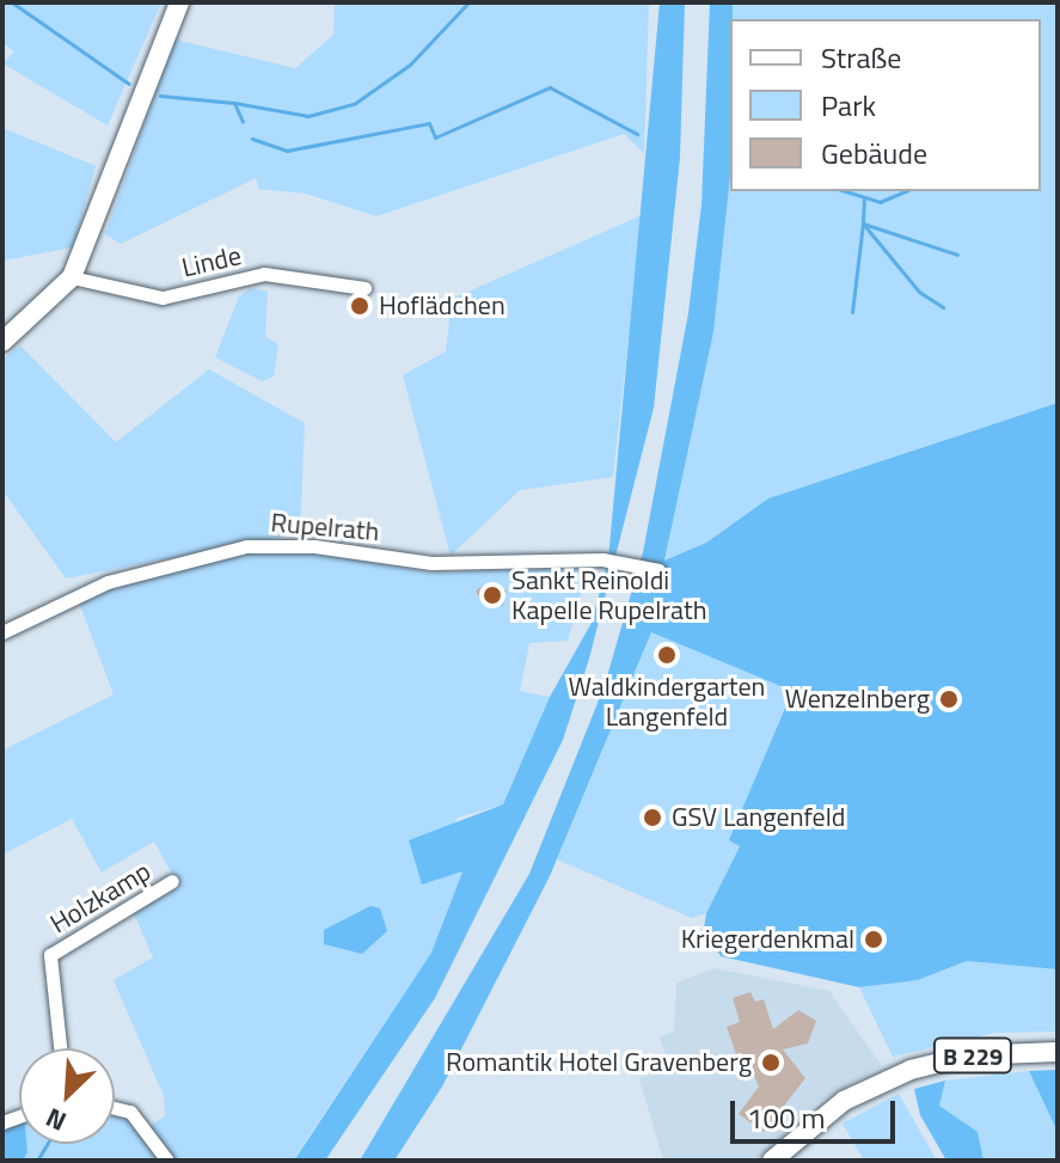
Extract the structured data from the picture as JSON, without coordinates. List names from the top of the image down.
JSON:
{
  "streets": {
    "main road": ["B 229"],
    "street": ["Linde", "Rupelrath", "Holzkamp"]
  },
  "places": [
    "Hoflädchen",
    "Sankt Reinoldi Kapelle Rupelrath",
    "Waldkindergarten Langenfeld",
    "Wenzelnberg",
    "GSV Langenfeld",
    "Kriegerdenkmal",
    "Romantik Hotel Gravenberg"
  ],
  "legend": ["Straße", "Park", "Gebäude"],
  "scale_bar": "100 m",
  "north": "bottom left"
}
